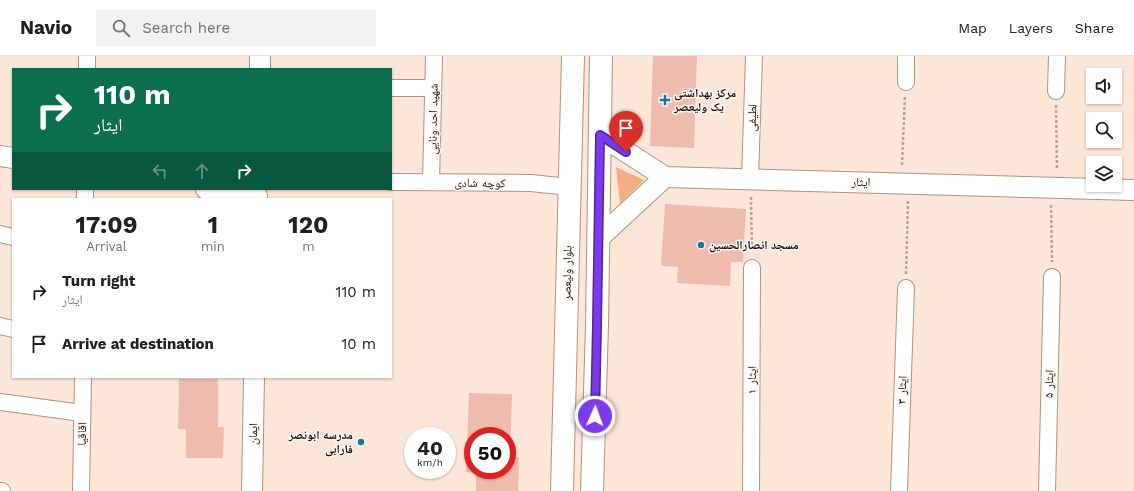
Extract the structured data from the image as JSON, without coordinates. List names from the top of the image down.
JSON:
{
  "streets": {
    "main road": ["بلوار ولیعصر"],
    "street": [
      "لطیفی",
      "شهید احد ونایی",
      "ایثار",
      "کوچه شادی",
      "ایثار ۱",
      "ایثار ۵",
      "ایثار ۳",
      "اقاقیا",
      "ایمان"
    ]
  },
  "crossings": [
    ["لطیفی", "ایثار"],
    ["شهید احد ونایی", "کوچه شادی"],
    ["کوچه شادی", "بلوار ولیعصر"]
  ],
  "places": {
    "health": ["مرکز بهداشتی یک ولیعصر"],
    "other": ["مسجد انصارالحسین", "مدرسه ابونصر فارابی"]
  },
  "page": {
    "header": "Navio",
    "search": "Search here",
    "nav": ["Map", "Layers", "Share"],
    "turn": ["110 m", "ایثار"],
    "eta": [
      "17:09",
      "Arrival",
      "1",
      "min",
      "120",
      "m"
    ],
    "list": [
      {
        "name": "Turn right",
        "note": "ایثار",
        "value": "110 m"
      },
      {
        "name": "Arrive at destination",
        "value": "10 m"
      }
    ],
    "speed": "40 km/h",
    "limit": "50"
  }
}
